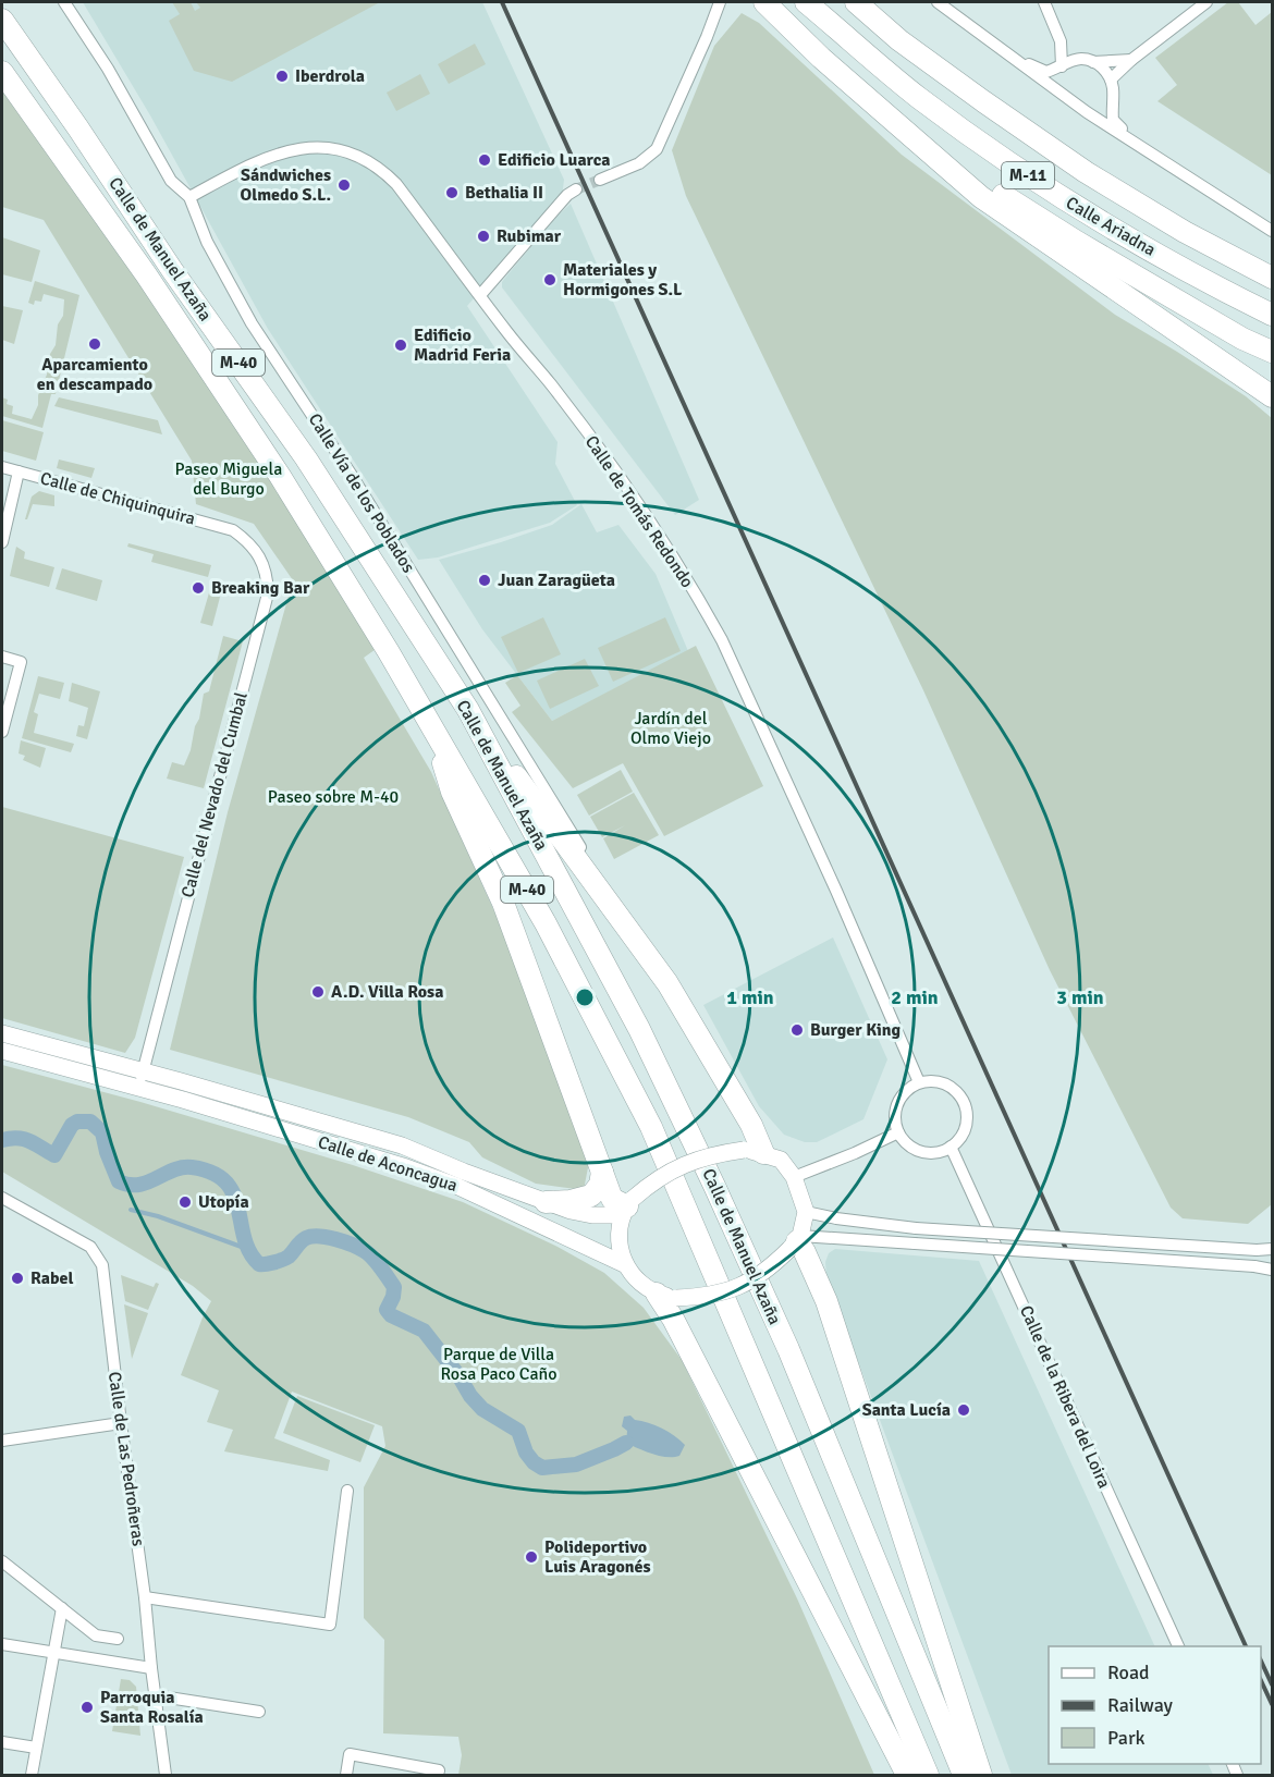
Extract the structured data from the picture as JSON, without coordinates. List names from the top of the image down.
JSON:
{
  "streets": {
    "highway": [
      "M-11",
      "Calle Ariadna",
      "Calle de Manuel Azaña",
      "M-40"
    ],
    "main road": ["Calle de Aconcagua"],
    "street": [
      "Calle Vía de los Poblados",
      "Calle de Chiquinquira",
      "Calle de Tomás Redondo",
      "Calle del Nevado del Cumbal",
      "Calle de la Ribera del Loira",
      "Calle de Las Pedroñeras"
    ]
  },
  "crossings": [
    ["Calle Vía de los Poblados", "Calle de Tomás Redondo"],
    ["Calle de Chiquinquira", "Calle del Nevado del Cumbal"],
    ["Calle de Tomás Redondo", "Calle de la Ribera del Loira"],
    ["Calle del Nevado del Cumbal", "Calle de Aconcagua"]
  ],
  "parks": [
    "Paseo Miguela del Burgo",
    "Jardín del Olmo Viejo",
    "Paseo sobre M-40",
    "Parque de Villa Rosa Paco Caño"
  ],
  "places": [
    "Iberdrola",
    "Edificio Luarca",
    "Sándwiches Olmedo S.L.",
    "Bethalia II",
    "Rubimar",
    "Materiales y Hormigones S.L",
    "Aparcamiento en descampado",
    "Edificio Madrid Feria",
    "Juan Zaragüeta",
    "Breaking Bar",
    "A.D. Villa Rosa",
    "Burger King",
    "Utopía",
    "Rabel",
    "Santa Lucía",
    "Polideportivo Luis Aragonés",
    "Parroquia Santa Rosalía"
  ],
  "legend": ["Road", "Railway", "Park"],
  "rings": ["1 min", "2 min", "3 min"]
}
